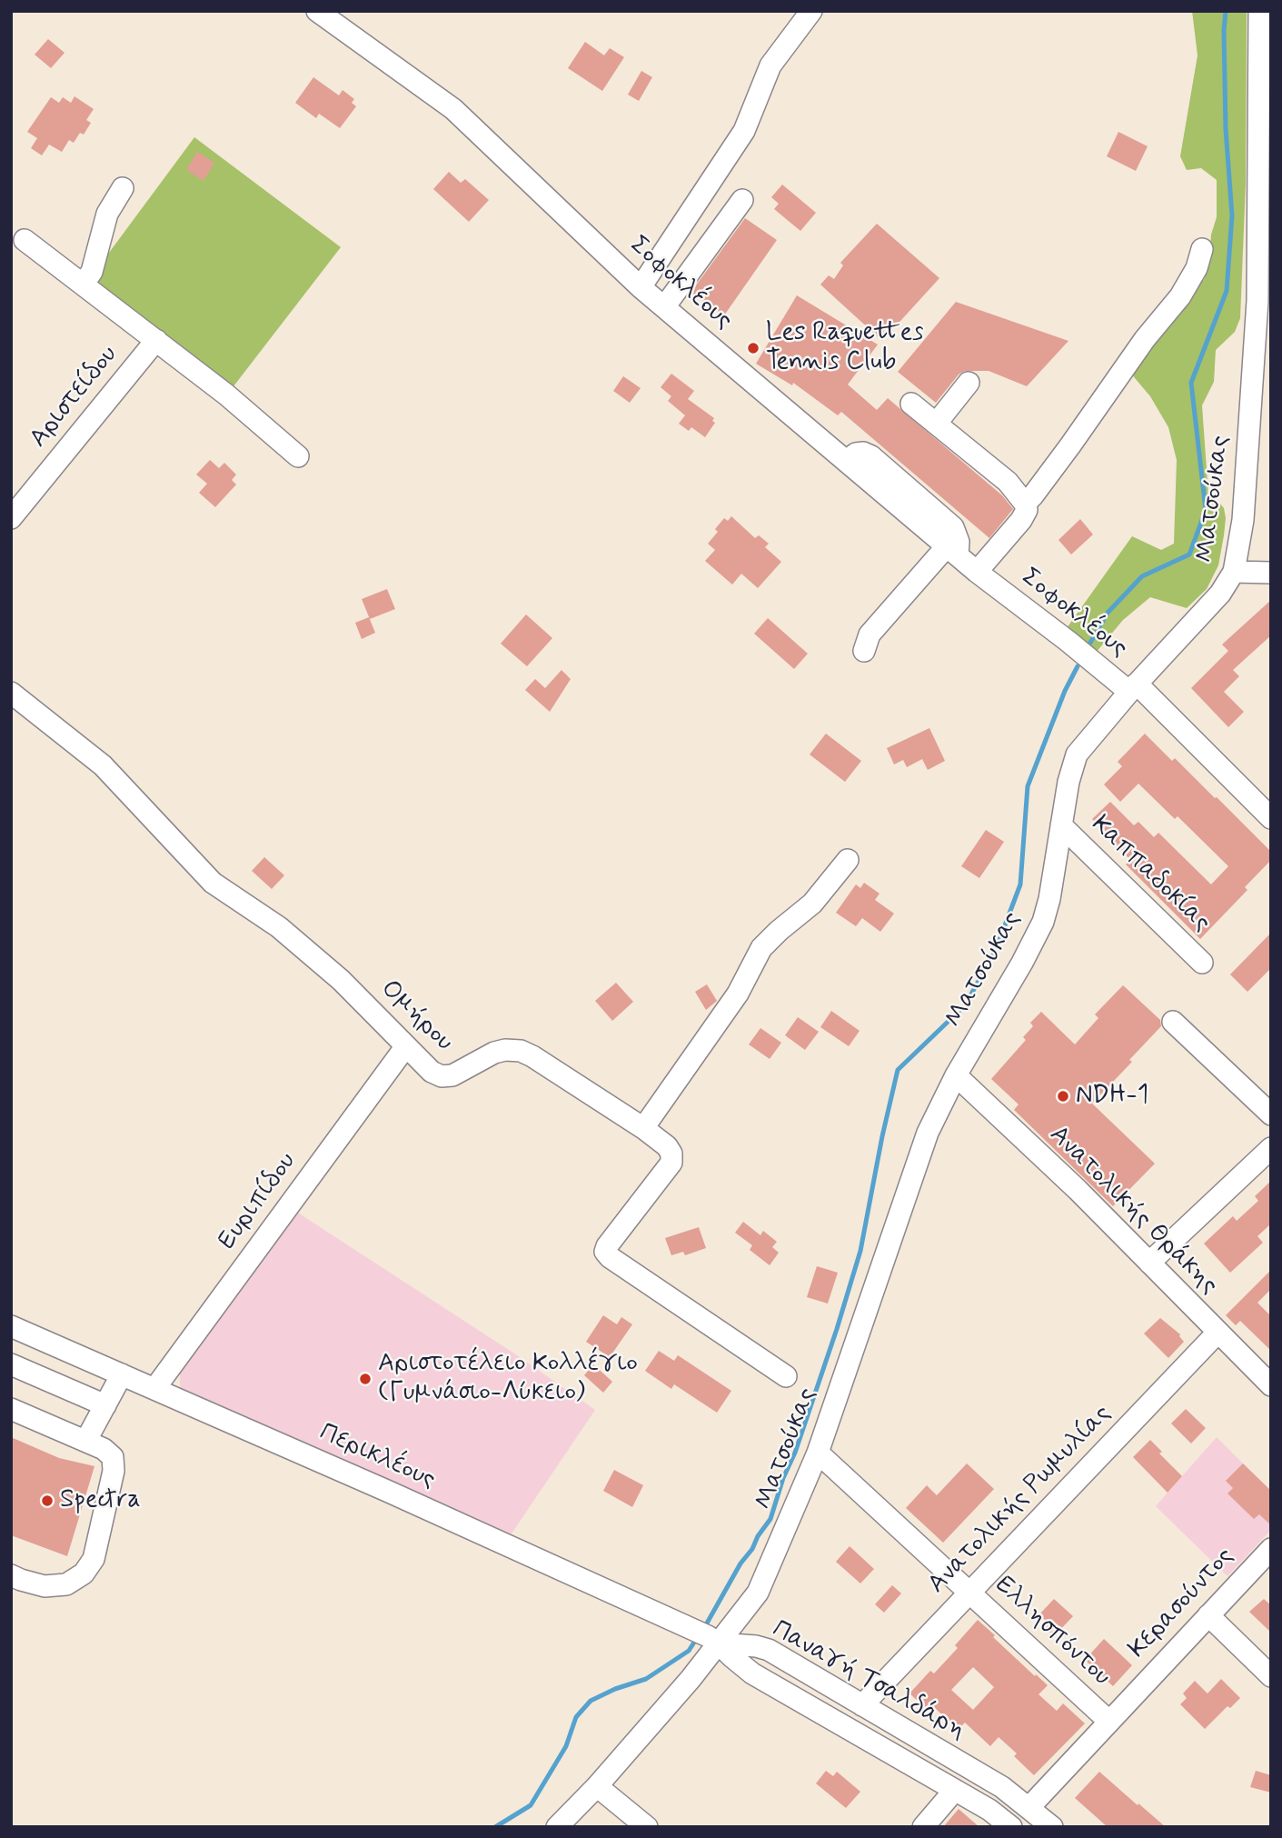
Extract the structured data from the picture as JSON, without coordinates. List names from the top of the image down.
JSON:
{
  "streets": {
    "street": [
      "Σοφοκλέους",
      "Αριστείδου",
      "Ματσούκας",
      "Καππαδοκίας",
      "Ομήρου",
      "Ευριπίδου",
      "Ανατολικής Θράκης",
      "Περικλέους",
      "Ανατολικής Ρωμυλίας",
      "Κερασούντος",
      "Ελλησπόντου",
      "Παναγή Τσαλδάρη"
    ]
  },
  "crossings": [
    ["Σοφοκλέους", "Ματσούκας"],
    ["Ματσούκας", "Καππαδοκίας"],
    ["Ματσούκας", "Ανατολικής Θράκης"],
    ["Ματσούκας", "Περικλέους"],
    ["Ματσούκας", "Ελλησπόντου"],
    ["Ματσούκας", "Παναγή Τσαλδάρη"],
    ["Ομήρου", "Ευριπίδου"],
    ["Ευριπίδου", "Περικλέους"],
    ["Ανατολικής Θράκης", "Ανατολικής Ρωμυλίας"],
    ["Περικλέους", "Παναγή Τσαλδάρη"],
    ["Ανατολικής Ρωμυλίας", "Ελλησπόντου"],
    ["Ανατολικής Ρωμυλίας", "Παναγή Τσαλδάρη"],
    ["Κερασούντος", "Ελλησπόντου"],
    ["Κερασούντος", "Παναγή Τσαλδάρη"]
  ],
  "places": [
    "Les Raquettes Tennis Club",
    "NDH-1",
    "Αριστοτέλειο Κολλέγιο (Γυμνάσιο-Λύκειο)",
    "Spectra"
  ]
}
